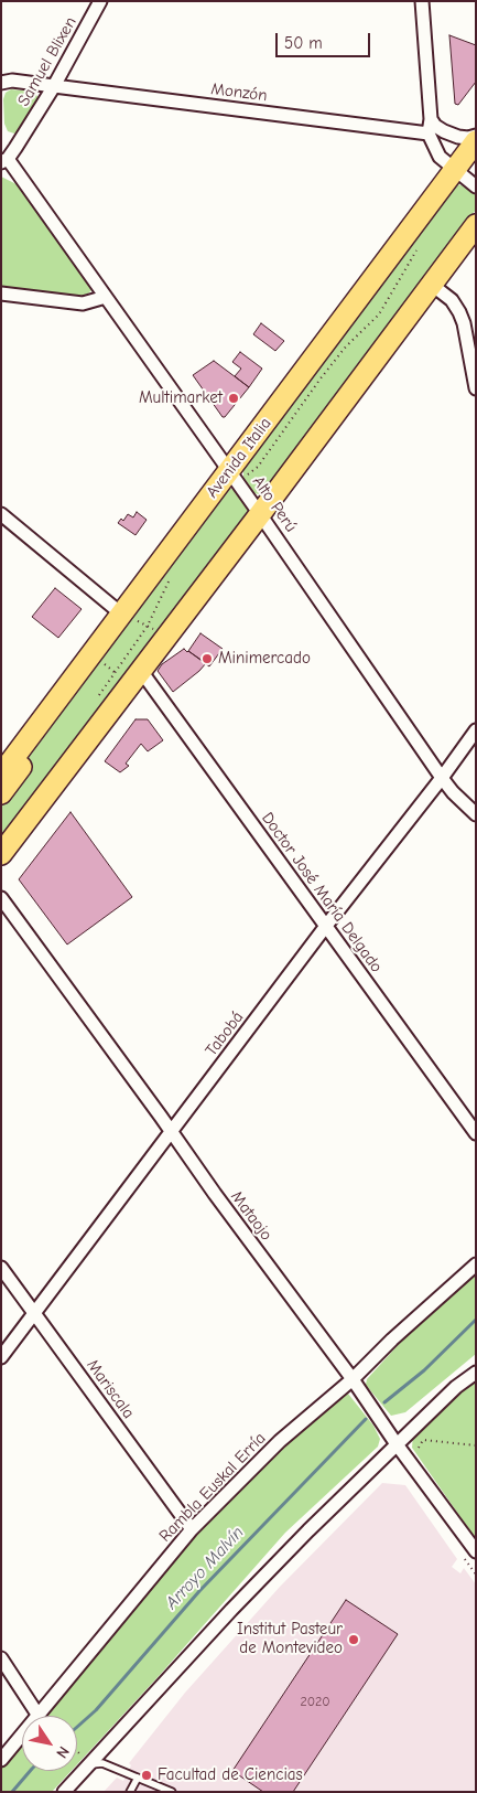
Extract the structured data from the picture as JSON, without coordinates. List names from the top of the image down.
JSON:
{
  "streets": {
    "main road": ["Avenida Italia"],
    "street": [
      "Samuel Blixen",
      "Monzón",
      "Alto Perú",
      "Doctor José María Delgado",
      "Tabobá",
      "Mataojo",
      "Mariscala",
      "Rambla Euskal Erría"
    ]
  },
  "crossings": [
    ["Samuel Blixen", "Monzón"],
    ["Samuel Blixen", "Alto Perú"],
    ["Avenida Italia", "Alto Perú"],
    ["Alto Perú", "Tabobá"],
    ["Doctor José María Delgado", "Tabobá"],
    ["Tabobá", "Mataojo"],
    ["Tabobá", "Mariscala"],
    ["Mataojo", "Rambla Euskal Erría"],
    ["Mariscala", "Rambla Euskal Erría"]
  ],
  "water": ["Arroyo Malvín"],
  "places": [
    "Multimarket",
    "Minimercado",
    "Institut Pasteur de Montevideo",
    "Facultad de Ciencias"
  ],
  "house_numbers": ["2020"],
  "scale_bar": "50 m",
  "north": "bottom right"
}
